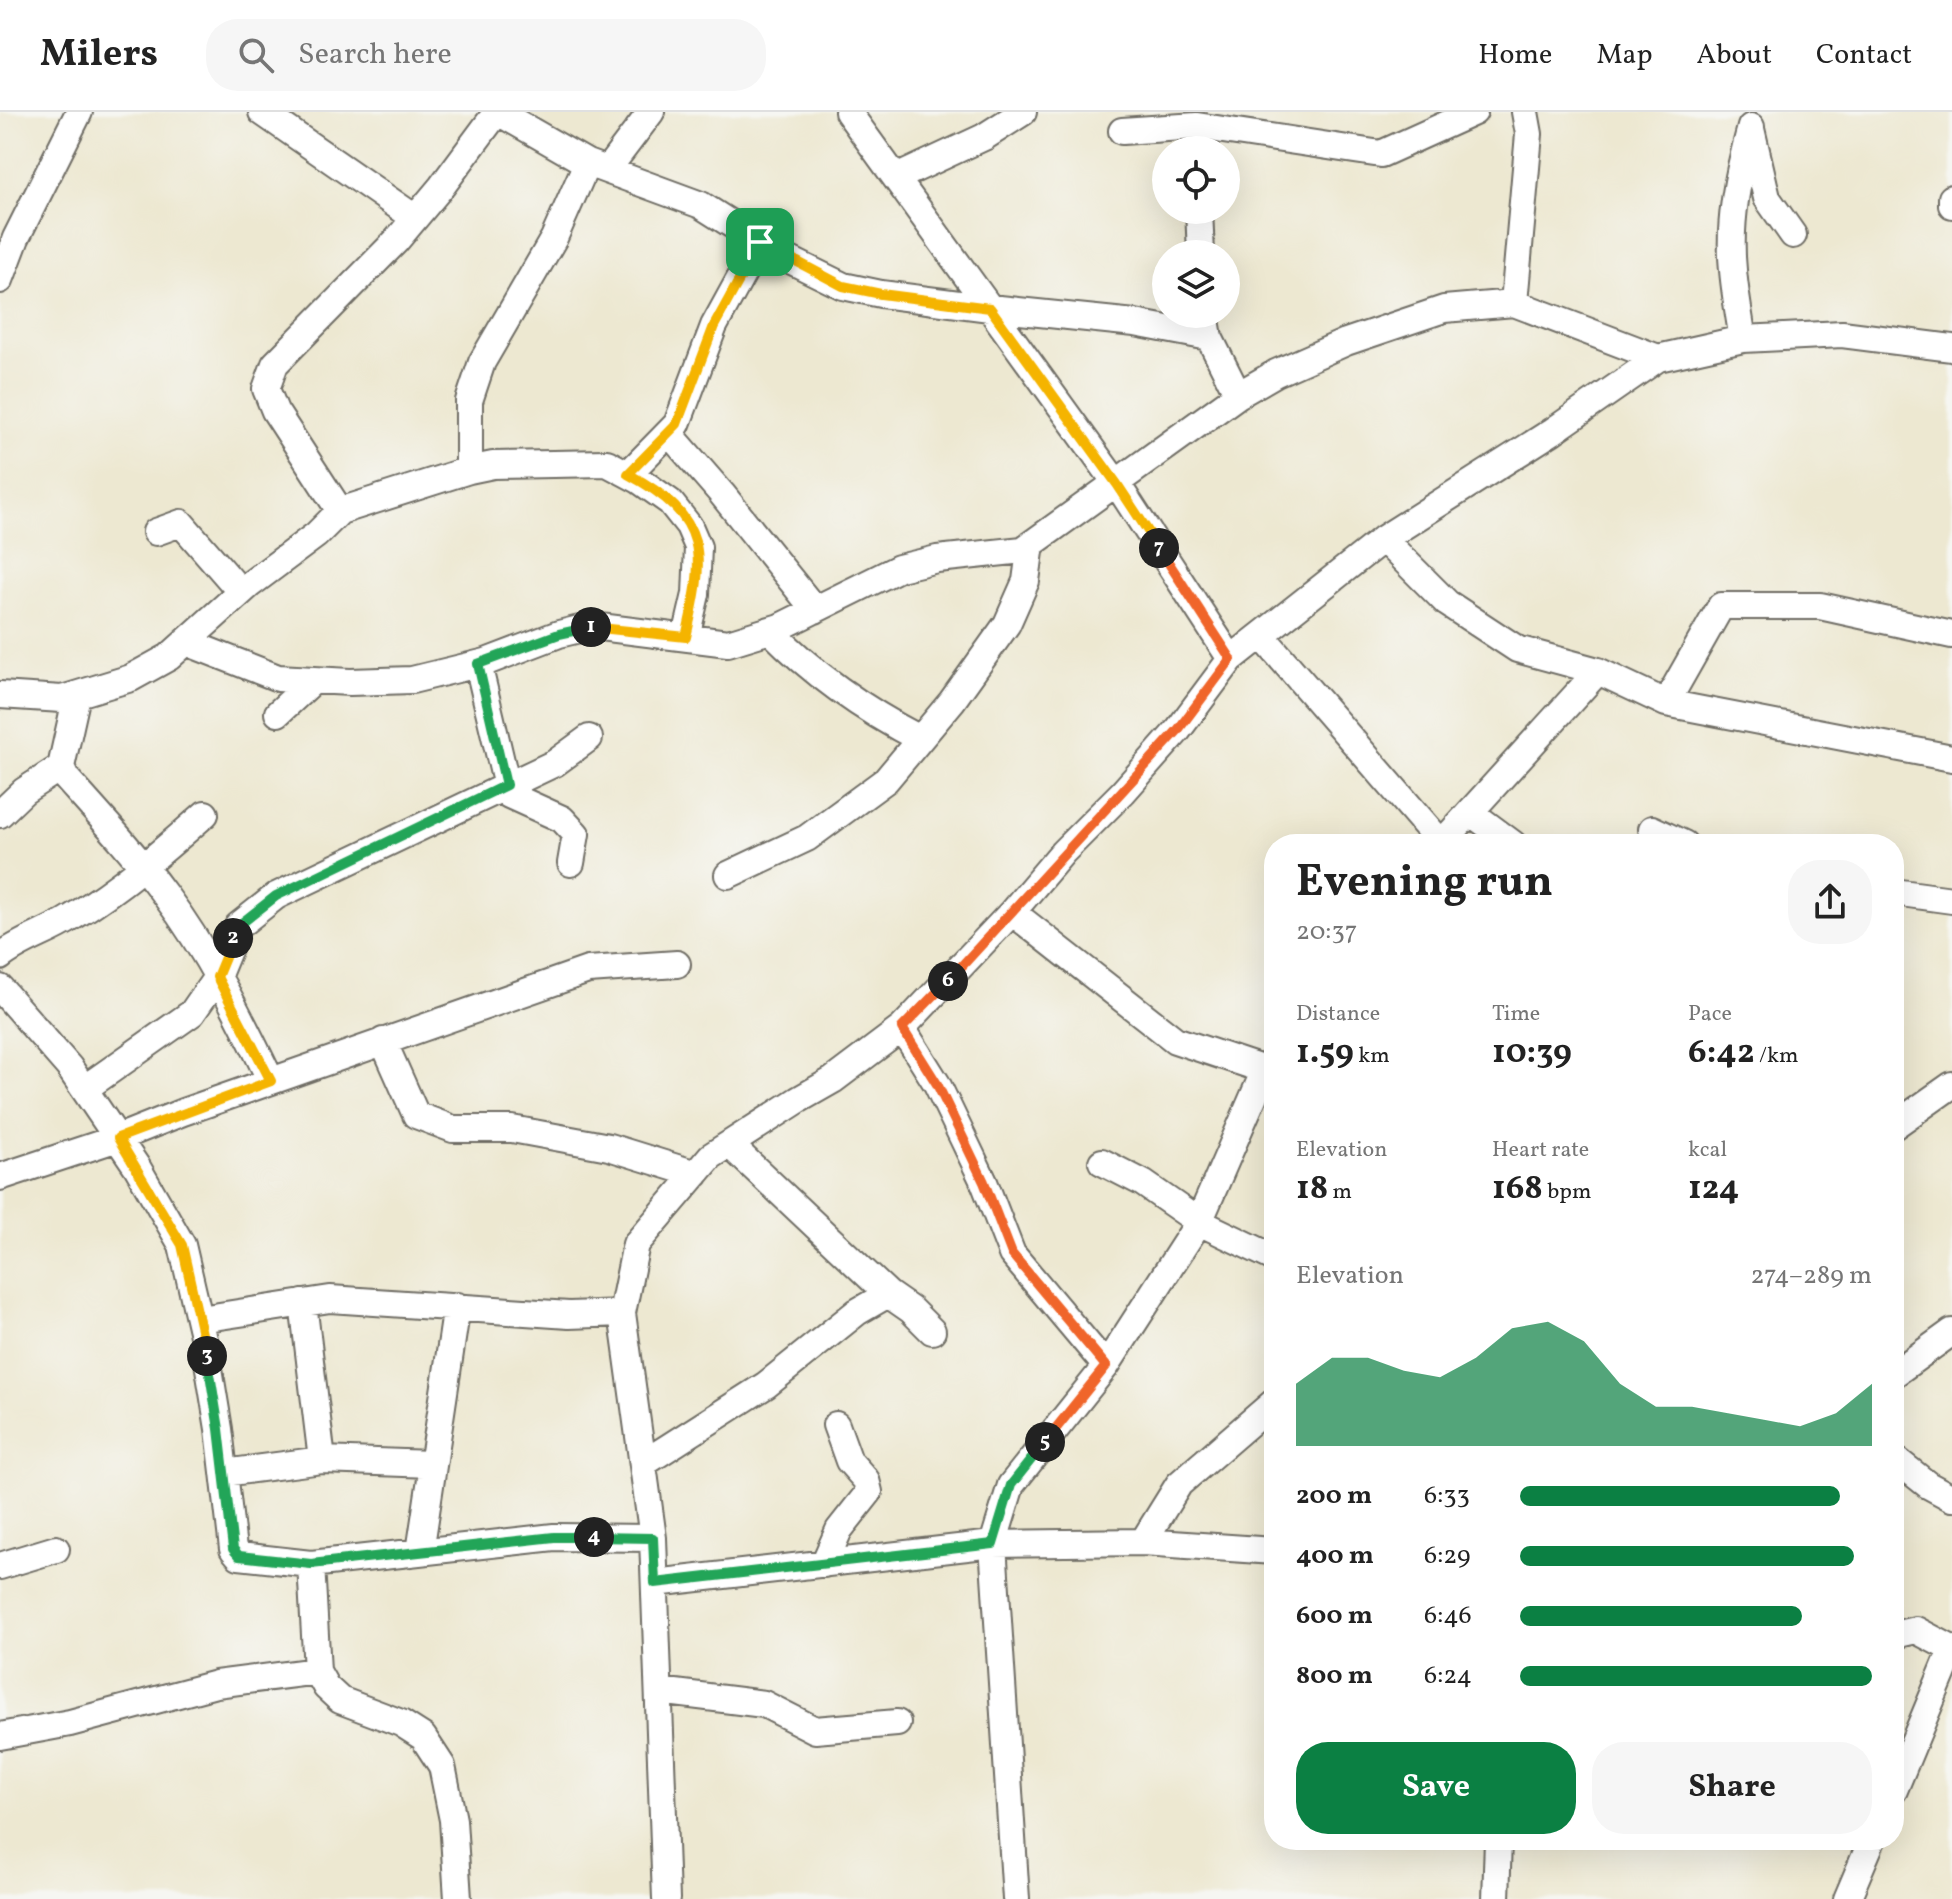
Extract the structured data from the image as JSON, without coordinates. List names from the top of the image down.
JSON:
{
  "page": {
    "header": "Milers",
    "search": "Search here",
    "nav": [
      "Home",
      "Map",
      "About",
      "Contact"
    ],
    "pins": [
      "7",
      "1",
      "2",
      "6",
      "3",
      "5",
      "4"
    ],
    "heading": ["Evening run", "20:37"],
    "stats": [
      ["Distance", "1.59 km"],
      ["Time", "10:39"],
      ["Pace", "6:42 /km"],
      ["Elevation", "18 m"],
      ["Heart rate", "168 bpm"],
      ["kcal", "124"]
    ],
    "chart": ["Elevation", "274–289 m"],
    "list": [
      {
        "name": "200 m",
        "note": "6:33"
      },
      {
        "name": "400 m",
        "note": "6:29"
      },
      {
        "name": "600 m",
        "note": "6:46"
      },
      {
        "name": "800 m",
        "note": "6:24"
      }
    ],
    "buttons": ["Save", "Share"]
  }
}
